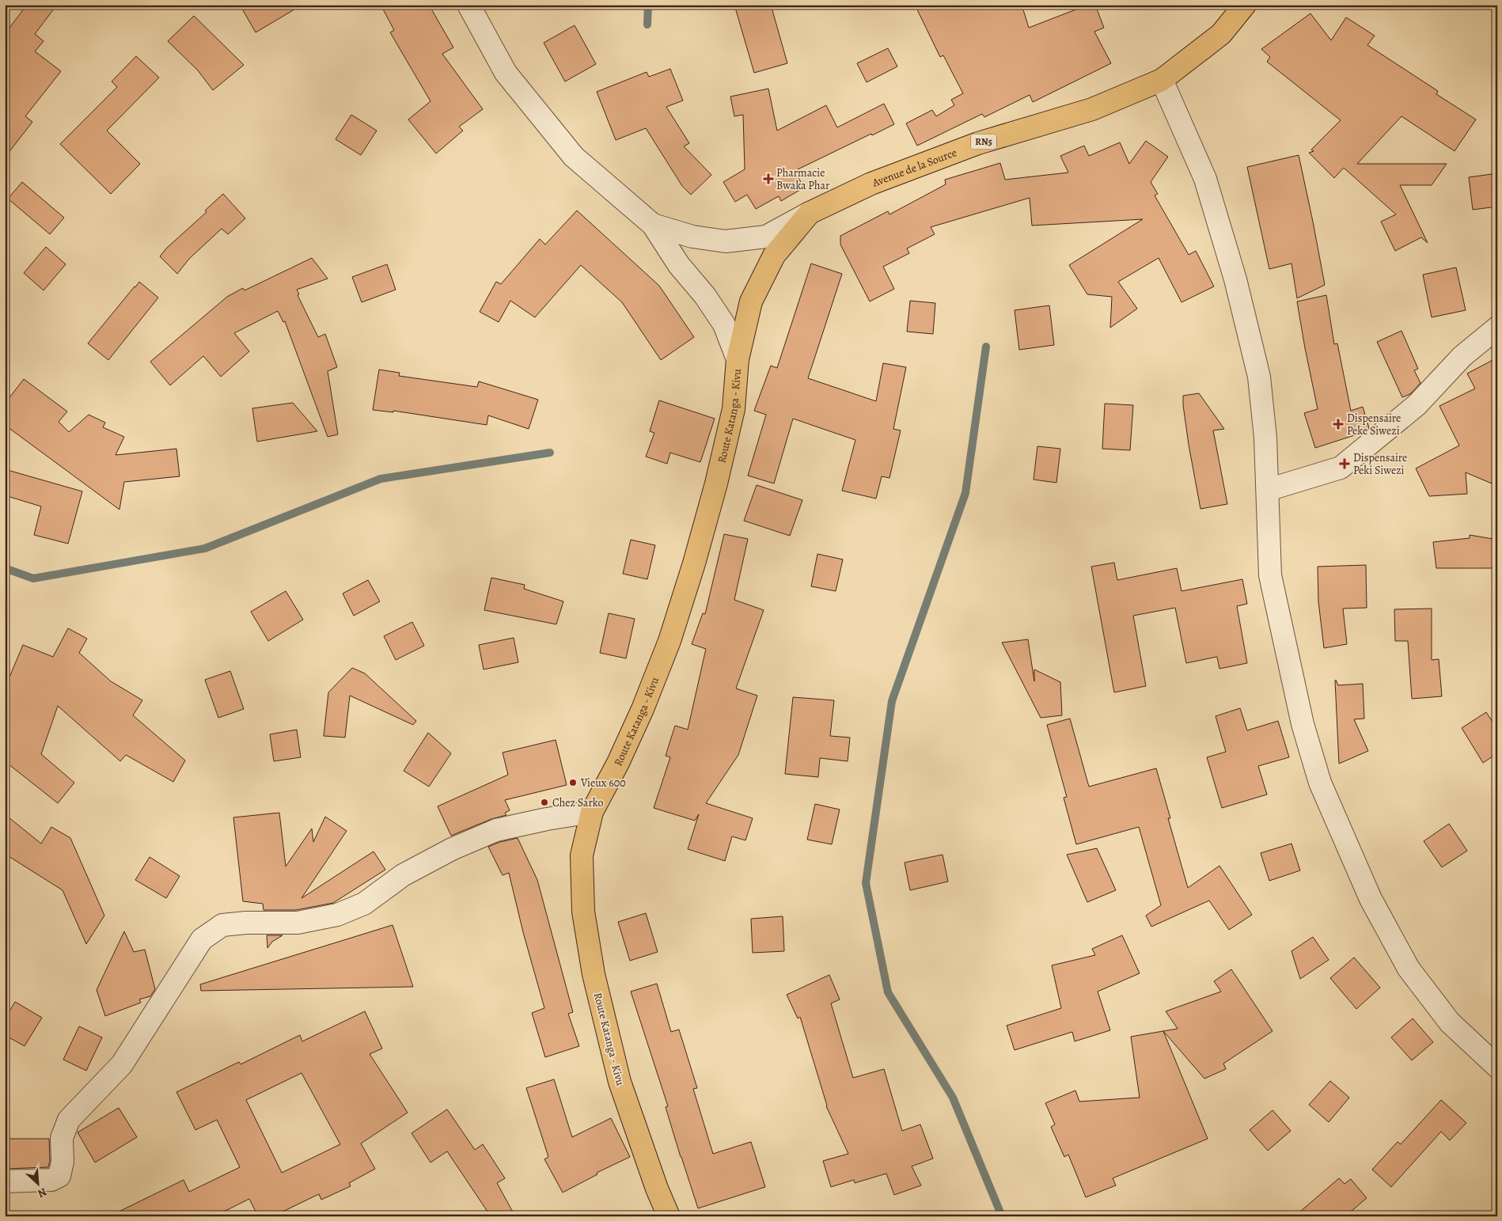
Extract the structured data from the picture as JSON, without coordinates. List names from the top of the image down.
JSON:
{
  "streets": {
    "highway": ["RN5", "Avenue de la Source", "Route Katanga - Kivu"]
  },
  "crossings": [
    ["Avenue de la Source", "Route Katanga - Kivu"]
  ],
  "places": {
    "health": ["Pharmacie Bwaka Phar", "Dispensaire Peke Siwezi", "Dispensaire Peki Siwezi"],
    "other": ["Vieux 600", "Chez Sarko"]
  },
  "north": "bottom right"
}
